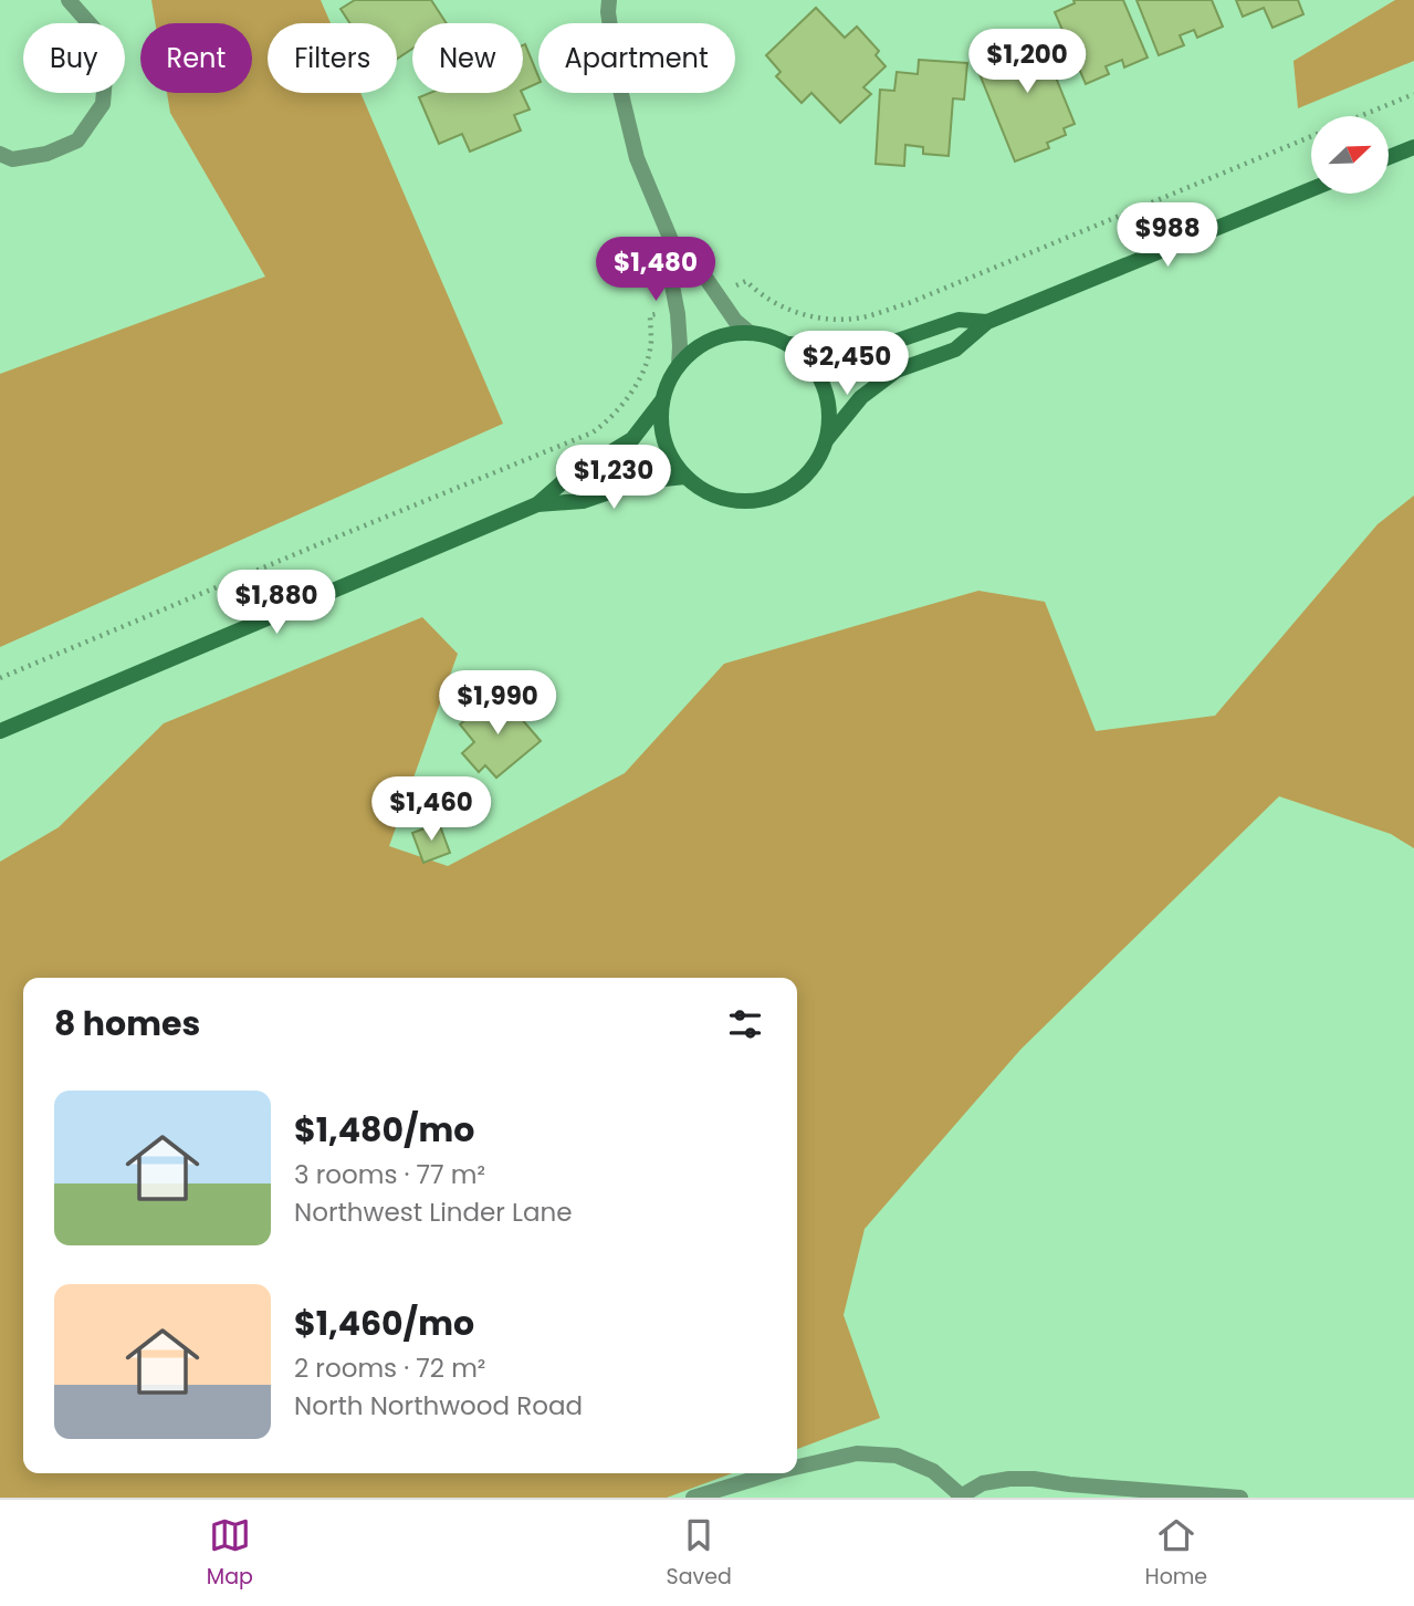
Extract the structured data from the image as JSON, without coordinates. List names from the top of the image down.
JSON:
{
  "north": "top right",
  "page": {
    "chip": [
      "Buy",
      "Rent",
      "Filters",
      "New",
      "Apartment"
    ],
    "price": [
      "$1,200",
      "$988",
      "$1,480",
      "$2,450",
      "$1,230",
      "$1,880",
      "$1,990",
      "$1,460"
    ],
    "heading": "8 homes",
    "list": [
      {
        "name": "$1,480/mo",
        "note": "3 rooms · 77 m² · Northwest Linder Lane"
      },
      {
        "name": "$1,460/mo",
        "note": "2 rooms · 72 m² · North Northwood Road"
      }
    ],
    "tabs": ["Map", "Saved", "Home"]
  }
}
